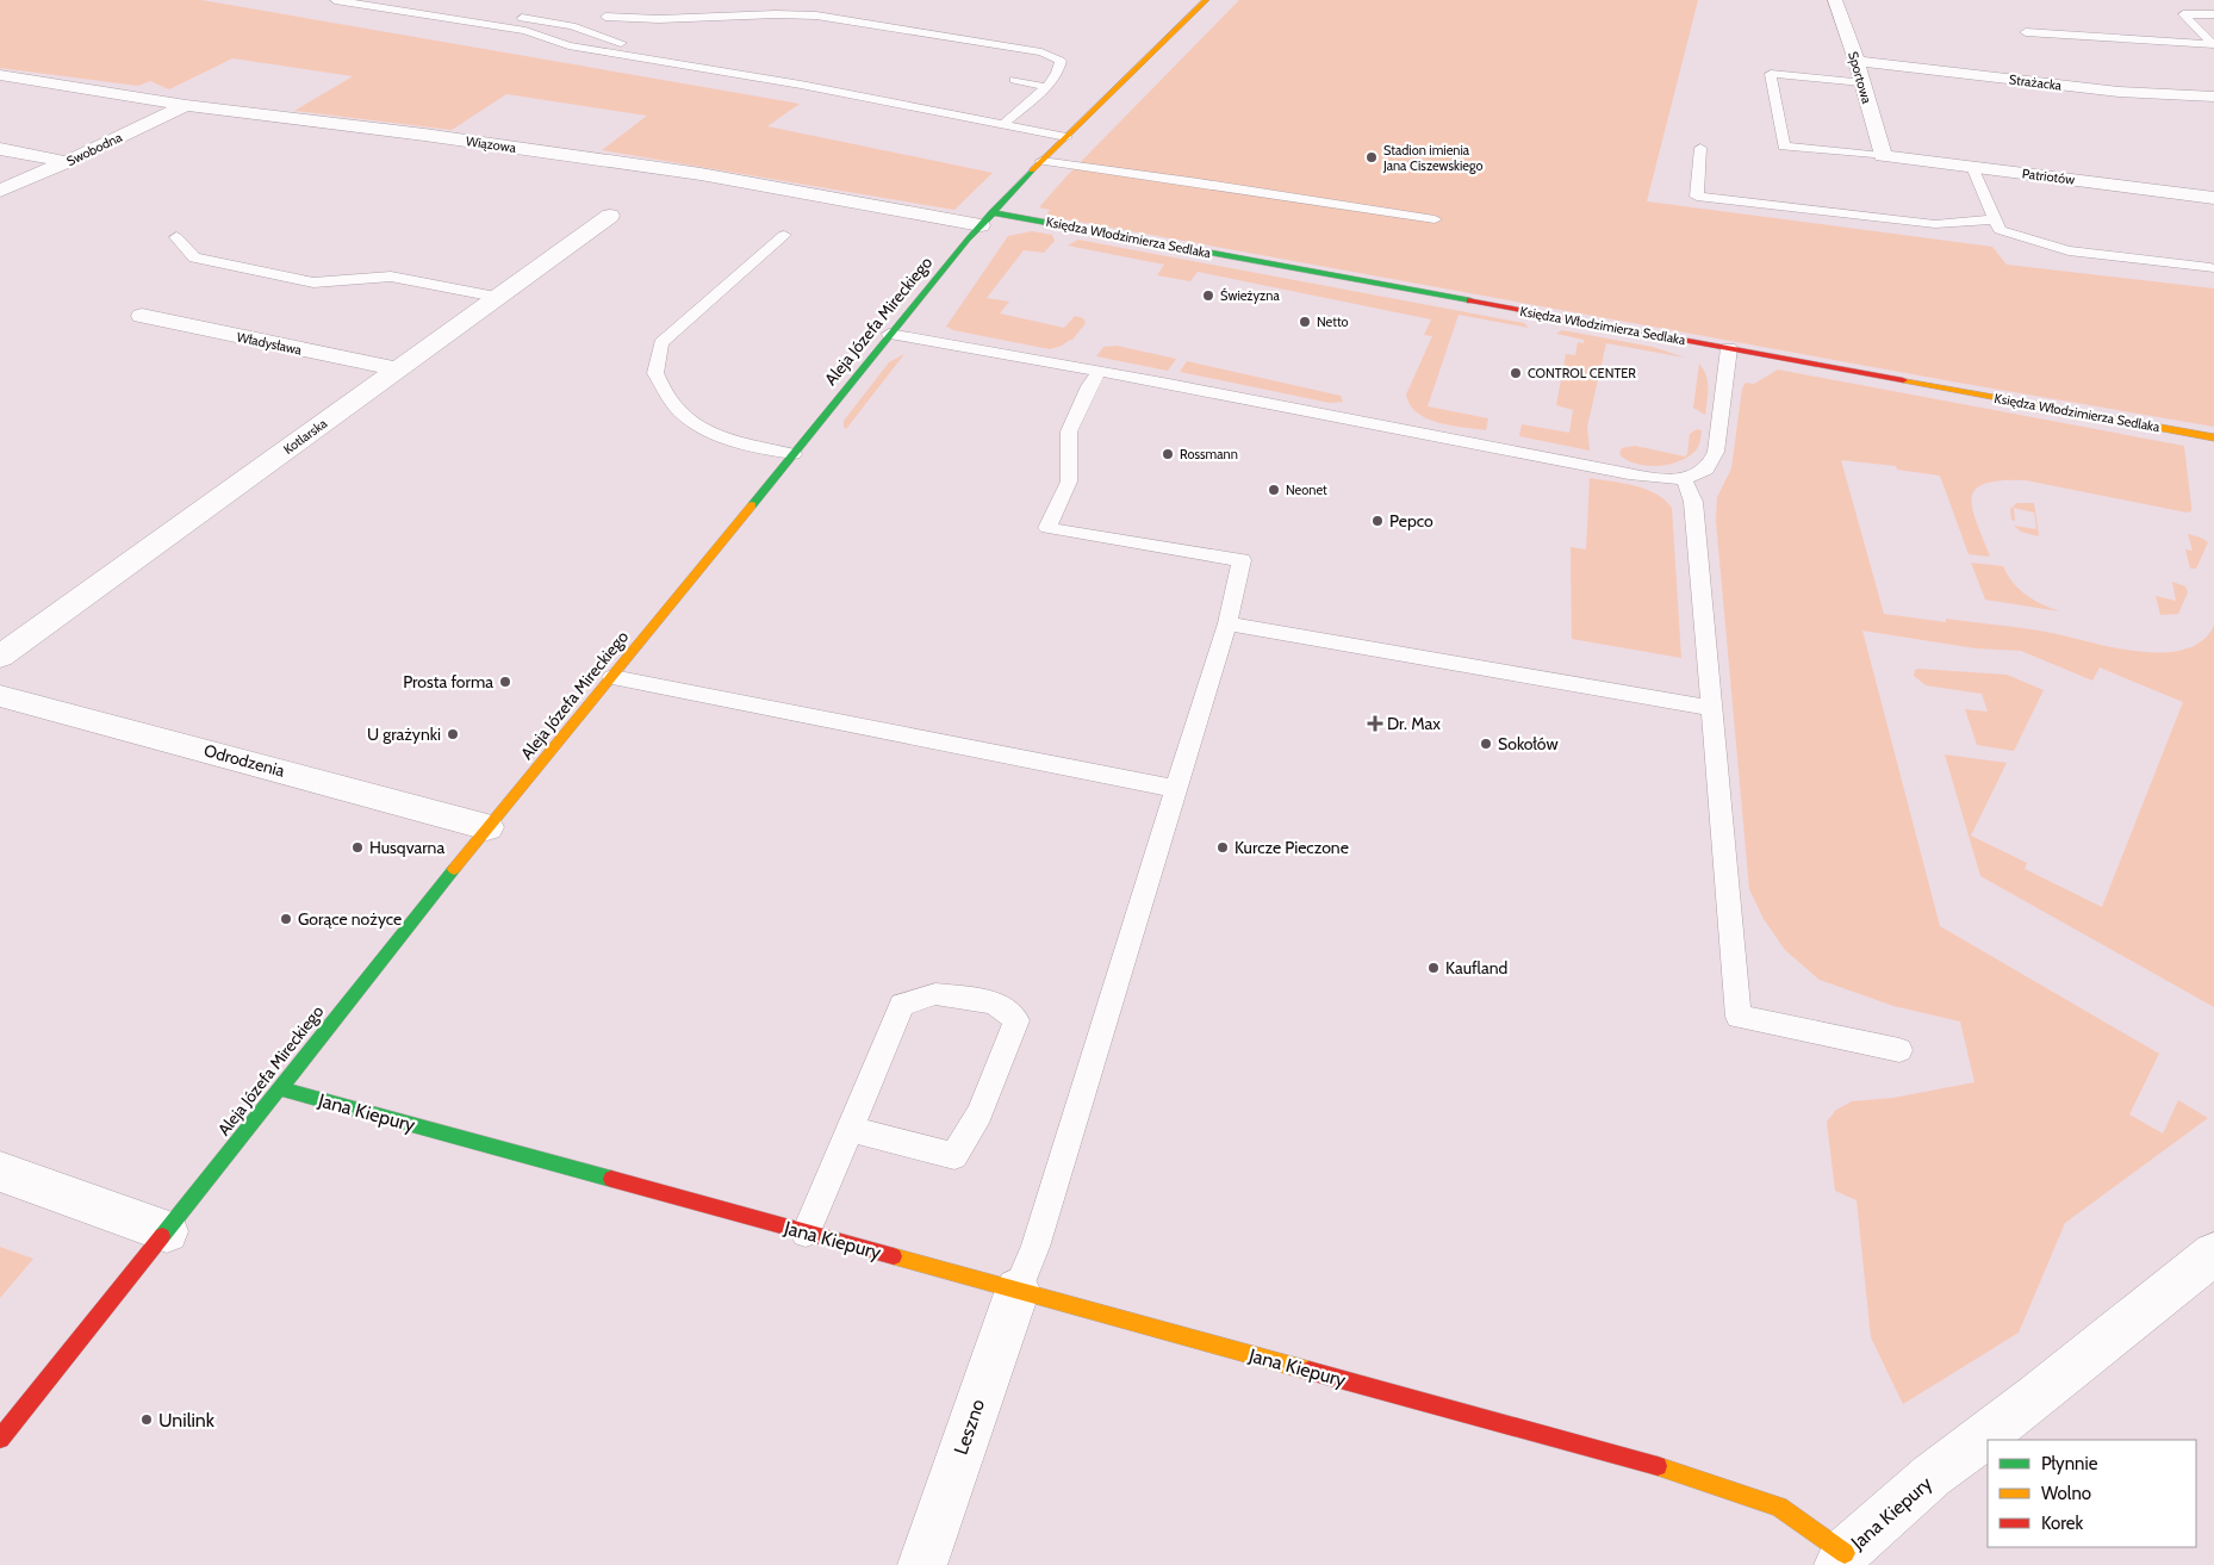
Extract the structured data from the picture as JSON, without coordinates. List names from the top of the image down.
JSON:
{
  "streets": {
    "street": [
      "Sportowa",
      "Strażacka",
      "Wiązowa",
      "Swobodna",
      "Patriotów",
      "Księdza Włodzimierza Sedlaka",
      "Aleja Józefa Mireckiego",
      "Władysława",
      "Kotlarska",
      "Odrodzenia",
      "Jana Kiepury",
      "Leszno"
    ]
  },
  "crossings": [
    ["Sportowa", "Strażacka"],
    ["Sportowa", "Patriotów"],
    ["Wiązowa", "Swobodna"],
    ["Wiązowa", "Księdza Włodzimierza Sedlaka"],
    ["Wiązowa", "Aleja Józefa Mireckiego"],
    ["Księdza Włodzimierza Sedlaka", "Aleja Józefa Mireckiego"],
    ["Aleja Józefa Mireckiego", "Odrodzenia"],
    ["Aleja Józefa Mireckiego", "Jana Kiepury"],
    ["Władysława", "Kotlarska"],
    ["Jana Kiepury", "Leszno"]
  ],
  "places": {
    "other": [
      "Stadion imienia Jana Ciszewskiego",
      "Świeżyzna",
      "Netto",
      "CONTROL CENTER",
      "Rossmann",
      "Neonet",
      "Pepco",
      "Prosta forma",
      "U grażynki",
      "Sokołów",
      "Husqvarna",
      "Kurcze Pieczone",
      "Gorące nożyce",
      "Kaufland",
      "Unilink"
    ],
    "health": ["Dr. Max"]
  },
  "legend": ["Płynnie", "Wolno", "Korek"]
}
